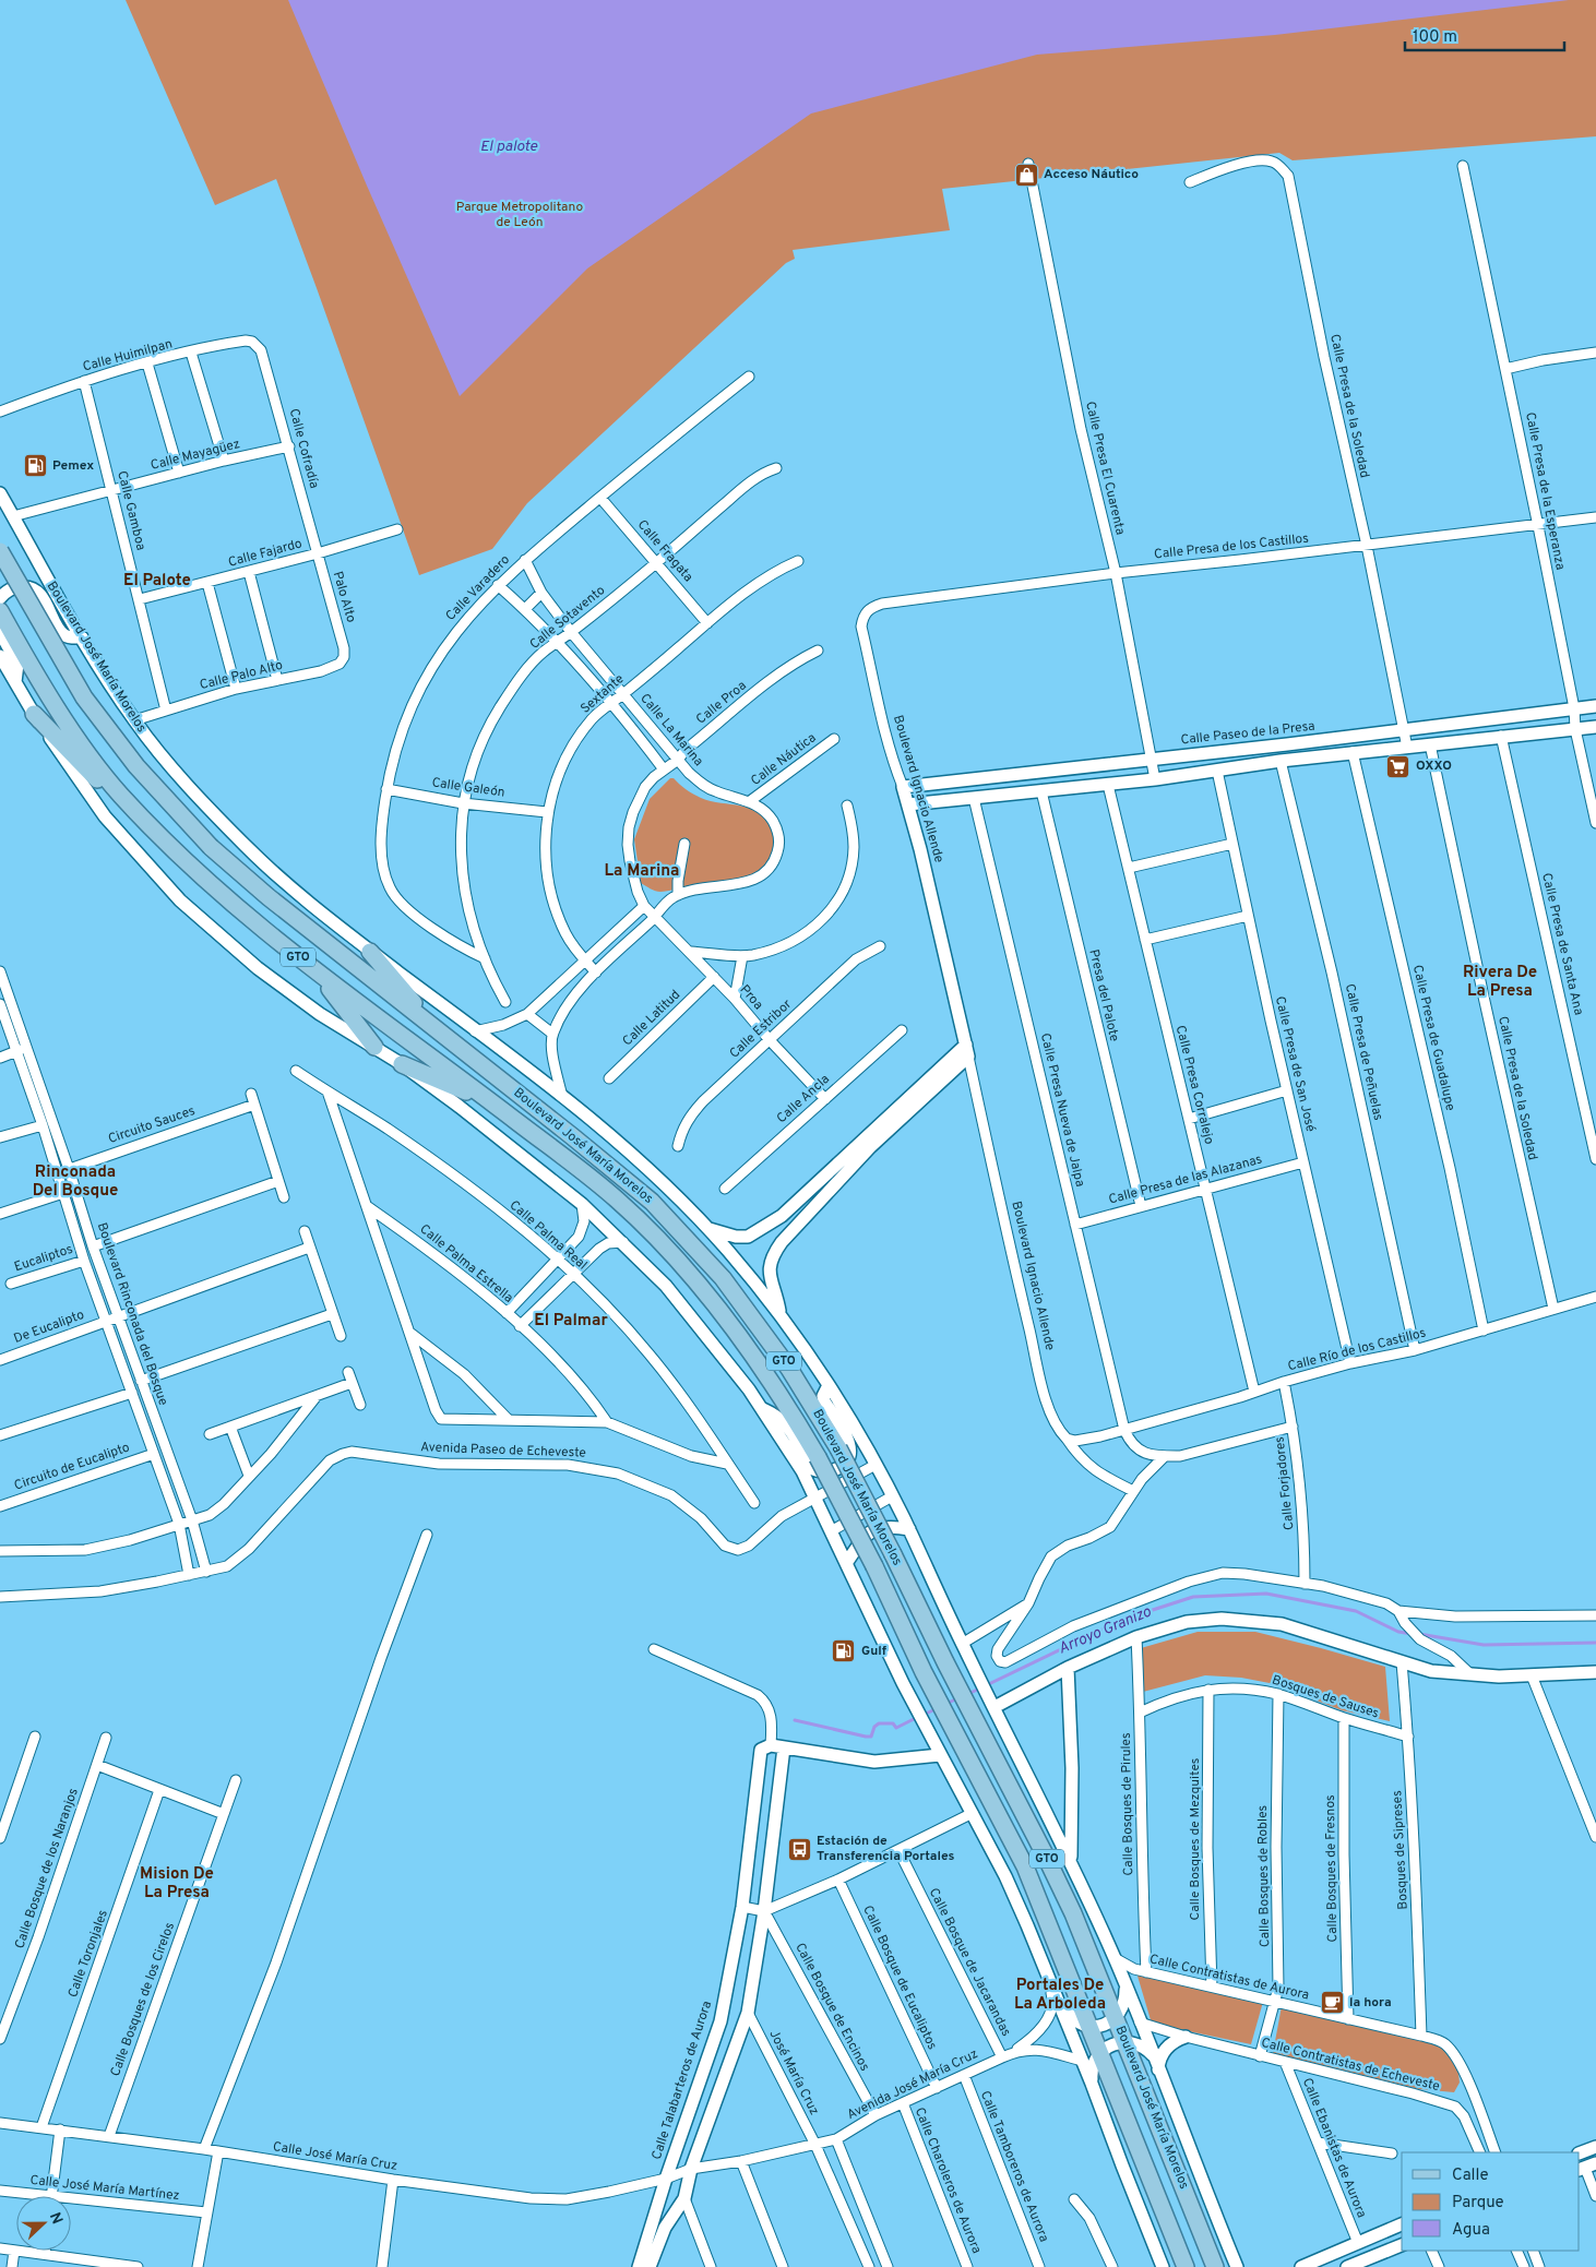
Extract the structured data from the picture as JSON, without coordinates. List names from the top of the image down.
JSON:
{
  "streets": {
    "main road": ["Boulevard José María Morelos", "GTO"],
    "street": [
      "Calle Huimilpan",
      "Calle Presa de la Soledad",
      "Calle Cofradía",
      "Calle Mayagüez",
      "Calle Presa El Cuarenta",
      "Calle Presa de la Esperanza",
      "Calle Gamboa",
      "Calle Presa de los Castillos",
      "Calle Fragata",
      "Calle Fajardo",
      "Calle Varadero",
      "Palo Alto",
      "Calle Sotavento",
      "Calle Palo Alto",
      "Sextante",
      "Calle Proa",
      "Calle La Marina",
      "Calle Paseo de la Presa",
      "Calle Náutica",
      "Calle Galeón",
      "Boulevard Ignacio Allende",
      "Calle Presa de Santa Ana",
      "Presa del Palote",
      "Proa",
      "Calle Latitud",
      "Calle Estribor",
      "Calle Presa de Guadalupe",
      "Calle Presa de Peñuelas",
      "Calle Presa de San José",
      "Calle Presa Corralejo",
      "Calle Ancla",
      "Calle Presa Nueva de Jalpa",
      "Circuito Sauces",
      "Calle Presa de las Alazanas",
      "Calle Palma Real",
      "Eucaliptos",
      "Calle Palma Estrella",
      "Boulevard Rinconada del Bosque",
      "De Eucalipto",
      "Calle Río de los Castillos",
      "Avenida Paseo de Echeveste",
      "Circuito de Eucalipto",
      "Calle Forjadores",
      "Bosques de Sauses",
      "Calle Bosques de Pirules",
      "Calle Bosques de Mezquites",
      "Bosques de Sipreses",
      "Calle Bosque de los Naranjos",
      "Calle Bosques de Fresnos",
      "Calle Bosques de Robles",
      "Calle Toronjales",
      "Calle Bosque de Jacarandas",
      "Calle Bosque de Eucaliptos",
      "Calle Contratistas de Aurora",
      "Calle Bosques de los Cirelos",
      "Calle Bosque de Encinos",
      "Calle Contratistas de Echeveste",
      "José María Cruz",
      "Calle Talabarteros de Aurora",
      "Avenida José María Cruz",
      "Calle Ebanistas de Aurora",
      "Calle José María Cruz",
      "Calle Tamboreros de Aurora",
      "Calle Charoleros de Aurora",
      "Calle José María Martínez"
    ]
  },
  "crossings": [
    ["Calle Huimilpan", "Calle Cofradía"],
    ["Calle Huimilpan", "Calle Gamboa"],
    ["Calle Presa de la Soledad", "Calle Presa de los Castillos"],
    ["Calle Presa de la Soledad", "Calle Paseo de la Presa"],
    ["Calle Presa de la Soledad", "Calle Río de los Castillos"],
    ["Calle Cofradía", "Calle Mayagüez"],
    ["Calle Cofradía", "Calle Fajardo"],
    ["Calle Cofradía", "Palo Alto"],
    ["Calle Mayagüez", "Calle Gamboa"],
    ["Calle Mayagüez", "Boulevard José María Morelos"],
    ["Calle Presa El Cuarenta", "Calle Presa de los Castillos"],
    ["Calle Presa El Cuarenta", "Calle Paseo de la Presa"],
    ["Calle Presa de la Esperanza", "Calle Presa de los Castillos"],
    ["Calle Presa de la Esperanza", "Calle Paseo de la Presa"],
    ["Calle Gamboa", "Calle Fajardo"],
    ["Calle Gamboa", "Calle Palo Alto"],
    ["Calle Presa de los Castillos", "Boulevard Ignacio Allende"],
    ["Calle Fragata", "Calle Varadero"],
    ["Calle Fragata", "Calle Sotavento"],
    ["Calle Fragata", "Sextante"],
    ["Calle Fajardo", "Palo Alto"],
    ["Calle Varadero", "Calle Sotavento"],
    ["Calle Varadero", "Calle La Marina"],
    ["Calle Varadero", "Calle Galeón"],
    ["Palo Alto", "Calle Palo Alto"],
    ["Calle Sotavento", "Calle La Marina"],
    ["Calle Sotavento", "Calle Galeón"],
    ["Boulevard José María Morelos", "Calle Palo Alto"],
    ["Sextante", "Calle La Marina"],
    ["Sextante", "Calle Galeón"],
    ["Calle Proa", "Calle La Marina"],
    ["Calle La Marina", "Calle Náutica"],
    ["Calle La Marina", "Proa"],
    ["Calle Paseo de la Presa", "Boulevard Ignacio Allende"],
    ["Presa del Palote", "Calle Presa de las Alazanas"],
    ["Proa", "Calle Latitud"],
    ["Proa", "Calle Estribor"],
    ["Proa", "Calle Ancla"],
    ["Calle Presa de Guadalupe", "Calle Río de los Castillos"],
    ["Calle Presa de Peñuelas", "Calle Río de los Castillos"],
    ["Calle Presa de San José", "Calle Presa de las Alazanas"],
    ["Calle Presa de San José", "Calle Río de los Castillos"],
    ["Calle Presa Corralejo", "Calle Presa de las Alazanas"],
    ["Calle Presa Corralejo", "Calle Río de los Castillos"],
    ["Calle Presa Nueva de Jalpa", "Calle Presa de las Alazanas"],
    ["Calle Presa Nueva de Jalpa", "Calle Río de los Castillos"],
    ["Circuito Sauces", "Boulevard Rinconada del Bosque"],
    ["Eucaliptos", "Boulevard Rinconada del Bosque"],
    ["Boulevard Rinconada del Bosque", "De Eucalipto"],
    ["Boulevard Rinconada del Bosque", "Avenida Paseo de Echeveste"],
    ["Boulevard Rinconada del Bosque", "Circuito de Eucalipto"],
    ["Calle Río de los Castillos", "Calle Forjadores"],
    ["Bosques de Sauses", "Calle Bosques de Pirules"],
    ["Bosques de Sauses", "Calle Bosques de Mezquites"],
    ["Bosques de Sauses", "Bosques de Sipreses"],
    ["Bosques de Sauses", "Calle Bosques de Fresnos"],
    ["Bosques de Sauses", "Calle Bosques de Robles"],
    ["Calle Bosques de Pirules", "Calle Contratistas de Aurora"],
    ["Calle Bosques de Mezquites", "Calle Contratistas de Aurora"],
    ["Bosques de Sipreses", "Calle Contratistas de Aurora"],
    ["Calle Bosques de Fresnos", "Calle Contratistas de Aurora"],
    ["Calle Bosques de Robles", "Calle Contratistas de Aurora"],
    ["Calle Bosques de Robles", "Calle Contratistas de Echeveste"],
    ["Calle Toronjales", "Calle José María Cruz"],
    ["Calle Bosque de Jacarandas", "Avenida José María Cruz"],
    ["Calle Bosque de Eucaliptos", "Avenida José María Cruz"],
    ["Calle Bosques de los Cirelos", "Calle José María Cruz"],
    ["Calle Bosque de Encinos", "Avenida José María Cruz"],
    ["Calle Contratistas de Echeveste", "Calle Ebanistas de Aurora"],
    ["José María Cruz", "Avenida José María Cruz"],
    ["Calle Talabarteros de Aurora", "Avenida José María Cruz"],
    ["Calle Talabarteros de Aurora", "Calle José María Cruz"],
    ["Avenida José María Cruz", "Calle José María Cruz"],
    ["Avenida José María Cruz", "Calle Tamboreros de Aurora"],
    ["Avenida José María Cruz", "Calle Charoleros de Aurora"]
  ],
  "districts": [
    "El Palote",
    "La Marina",
    "Rivera De La Presa",
    "Rinconada Del Bosque",
    "El Palmar",
    "Mision De La Presa",
    "Portales De La Arboleda"
  ],
  "water": ["El palote", "Arroyo Granizo"],
  "parks": ["Parque Metropolitano de León"],
  "places": {
    "shop": ["Acceso Náutico"],
    "fuel station": ["Pemex", "Gulf"],
    "supermarket": ["OXXO"],
    "bus stop": ["Estación de Transferencia Portales"],
    "cafe": ["la hora"]
  },
  "legend": ["Calle", "Parque", "Agua"],
  "scale_bar": "100 m",
  "north": "right"
}
